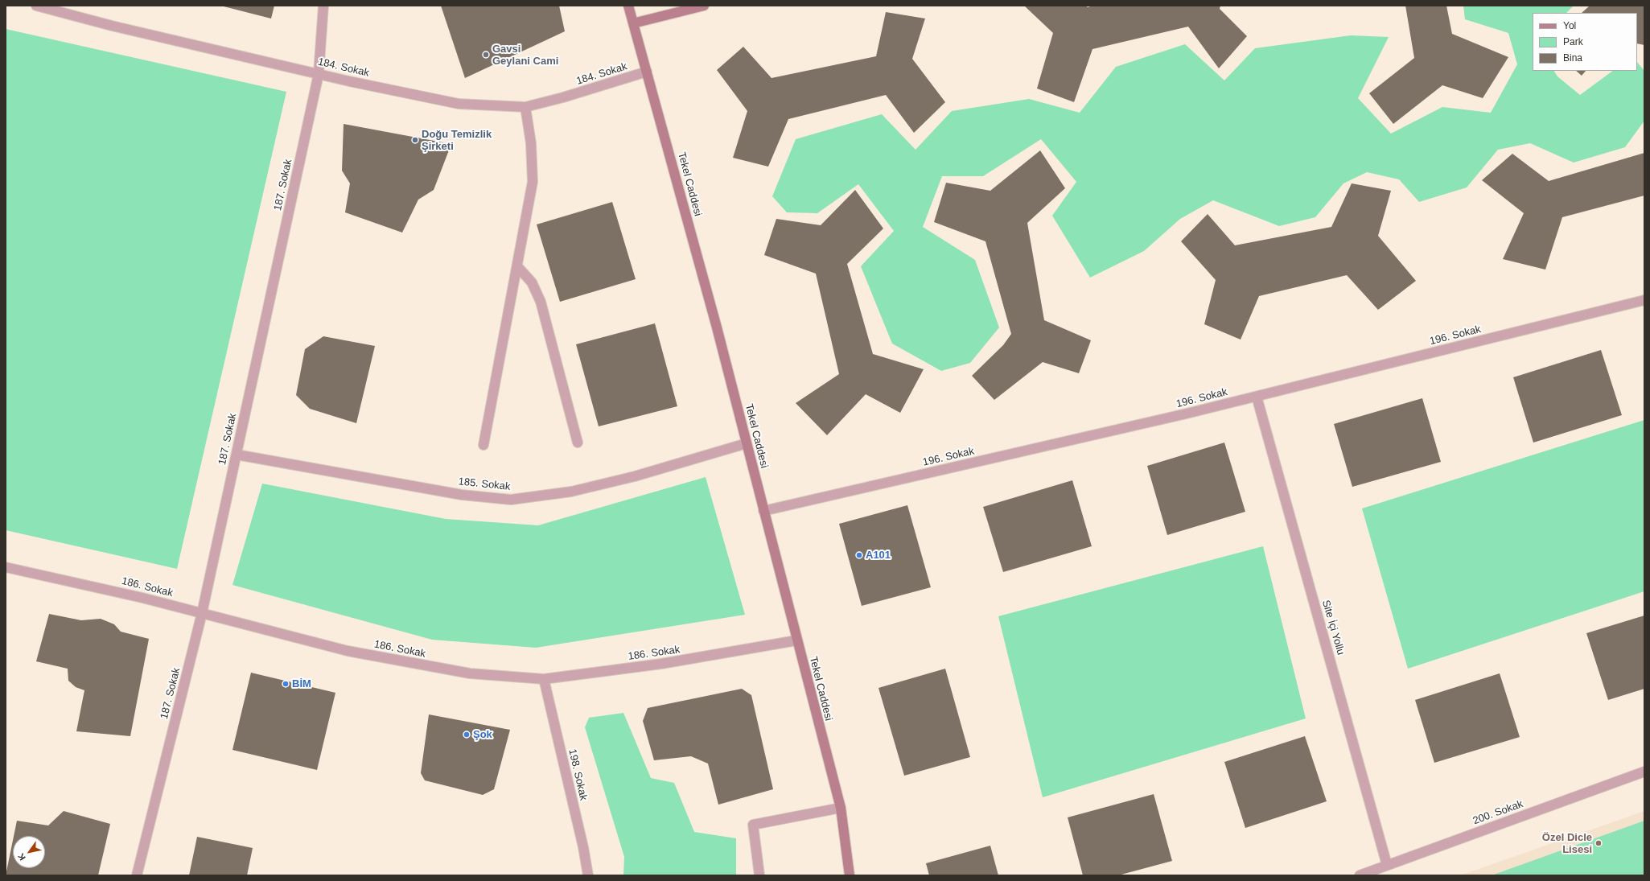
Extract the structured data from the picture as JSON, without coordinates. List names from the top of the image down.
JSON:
{
  "streets": {
    "street": [
      "184. Sokak",
      "Tekel Caddesi",
      "187. Sokak",
      "196. Sokak",
      "185. Sokak",
      "186. Sokak",
      "Site İçi Yollu",
      "198. Sokak",
      "200. Sokak"
    ]
  },
  "crossings": [
    ["184. Sokak", "Tekel Caddesi"],
    ["184. Sokak", "187. Sokak"],
    ["Tekel Caddesi", "196. Sokak"],
    ["Tekel Caddesi", "185. Sokak"],
    ["Tekel Caddesi", "186. Sokak"],
    ["187. Sokak", "185. Sokak"],
    ["187. Sokak", "186. Sokak"],
    ["196. Sokak", "Site İçi Yollu"],
    ["186. Sokak", "198. Sokak"],
    ["Site İçi Yollu", "200. Sokak"]
  ],
  "places": [
    "Gavsi Geylani Cami",
    "Doğu Temizlik Şirketi",
    "A101",
    "BİM",
    "Şok",
    "Özel Dicle Lisesi"
  ],
  "legend": ["Yol", "Park", "Bina"],
  "north": "bottom left"
}
